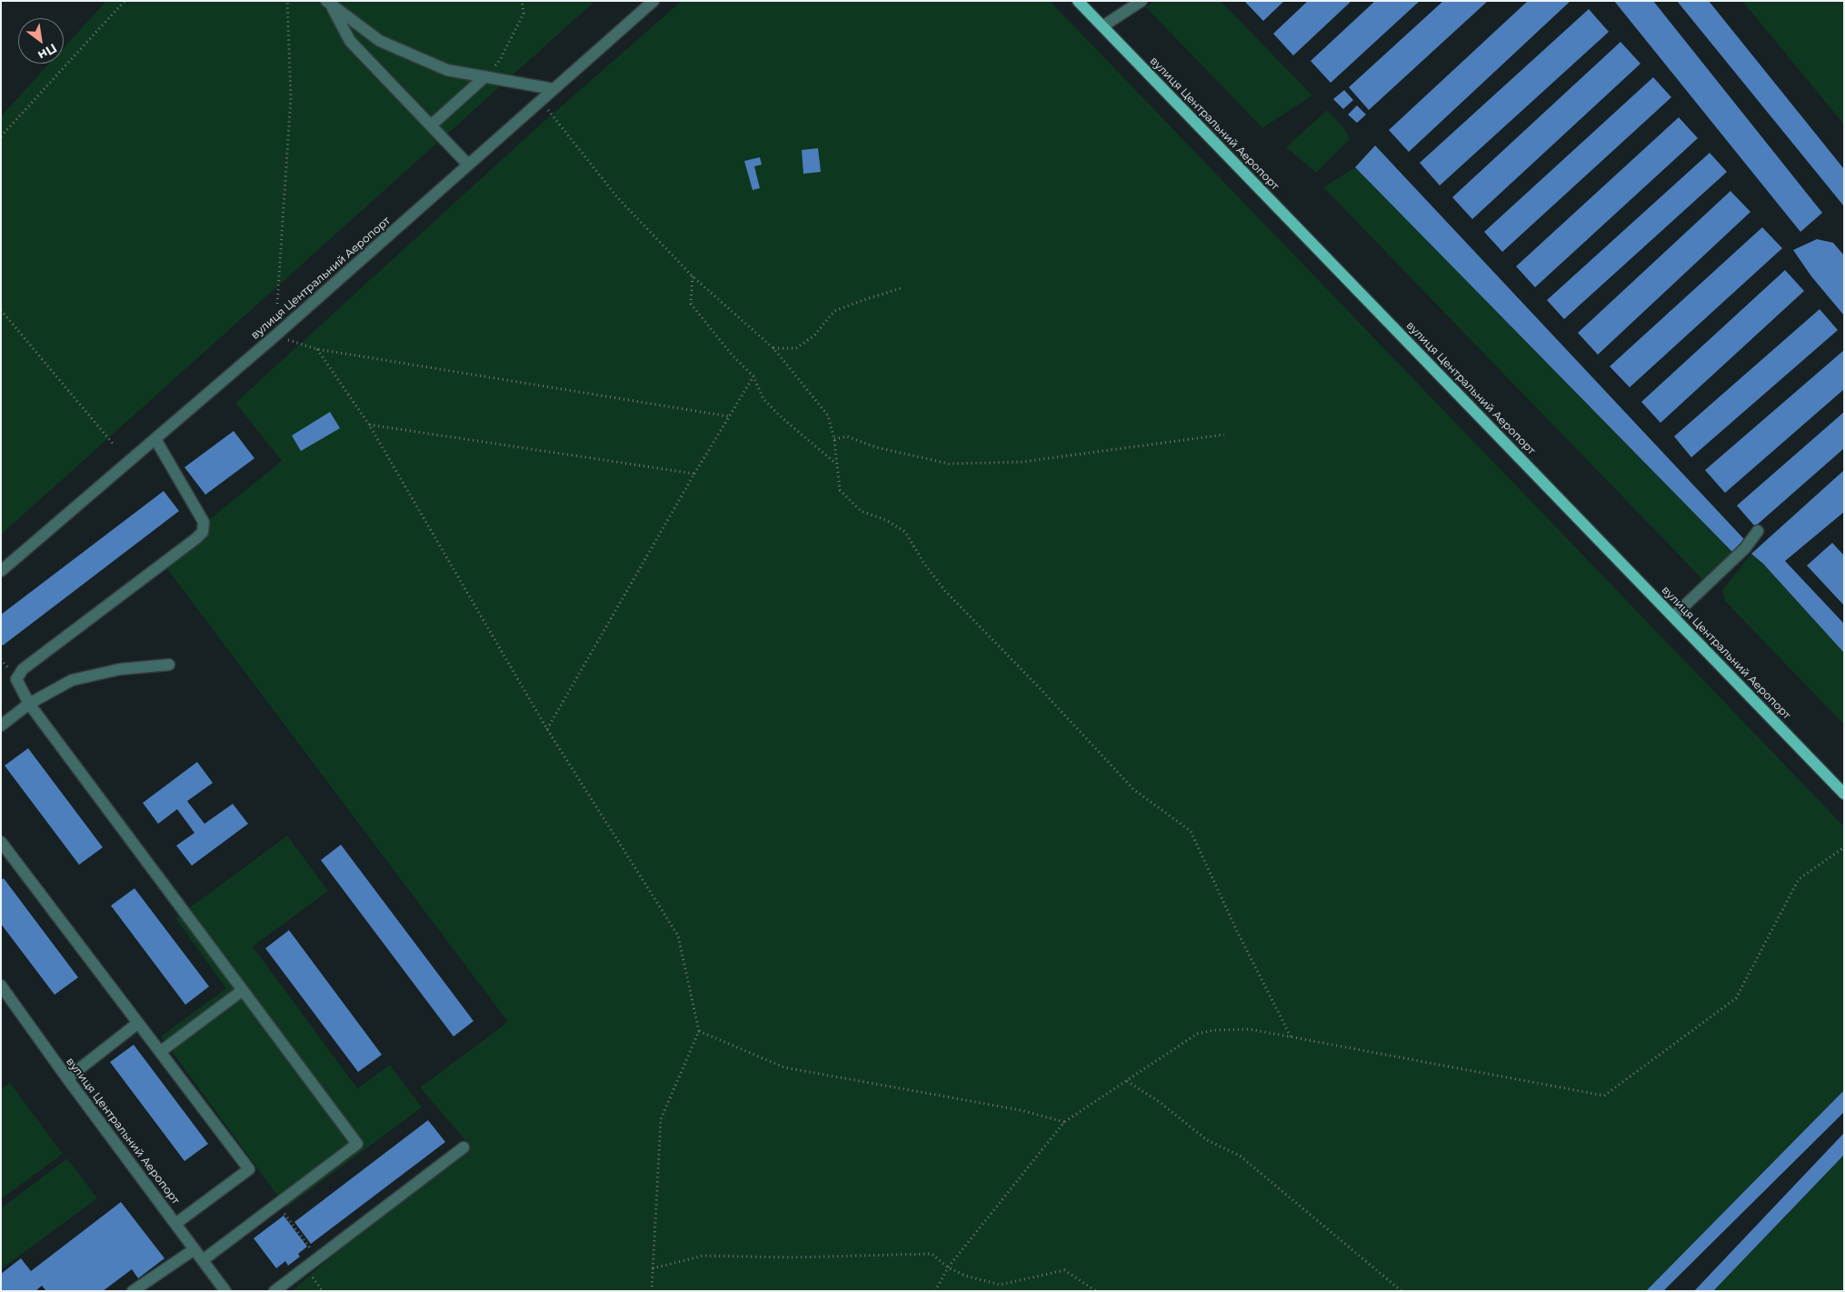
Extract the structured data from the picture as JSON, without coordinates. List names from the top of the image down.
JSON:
{
  "streets": {
    "main road": ["вулиця Центральний Аеропорт"]
  },
  "north": "bottom right"
}
